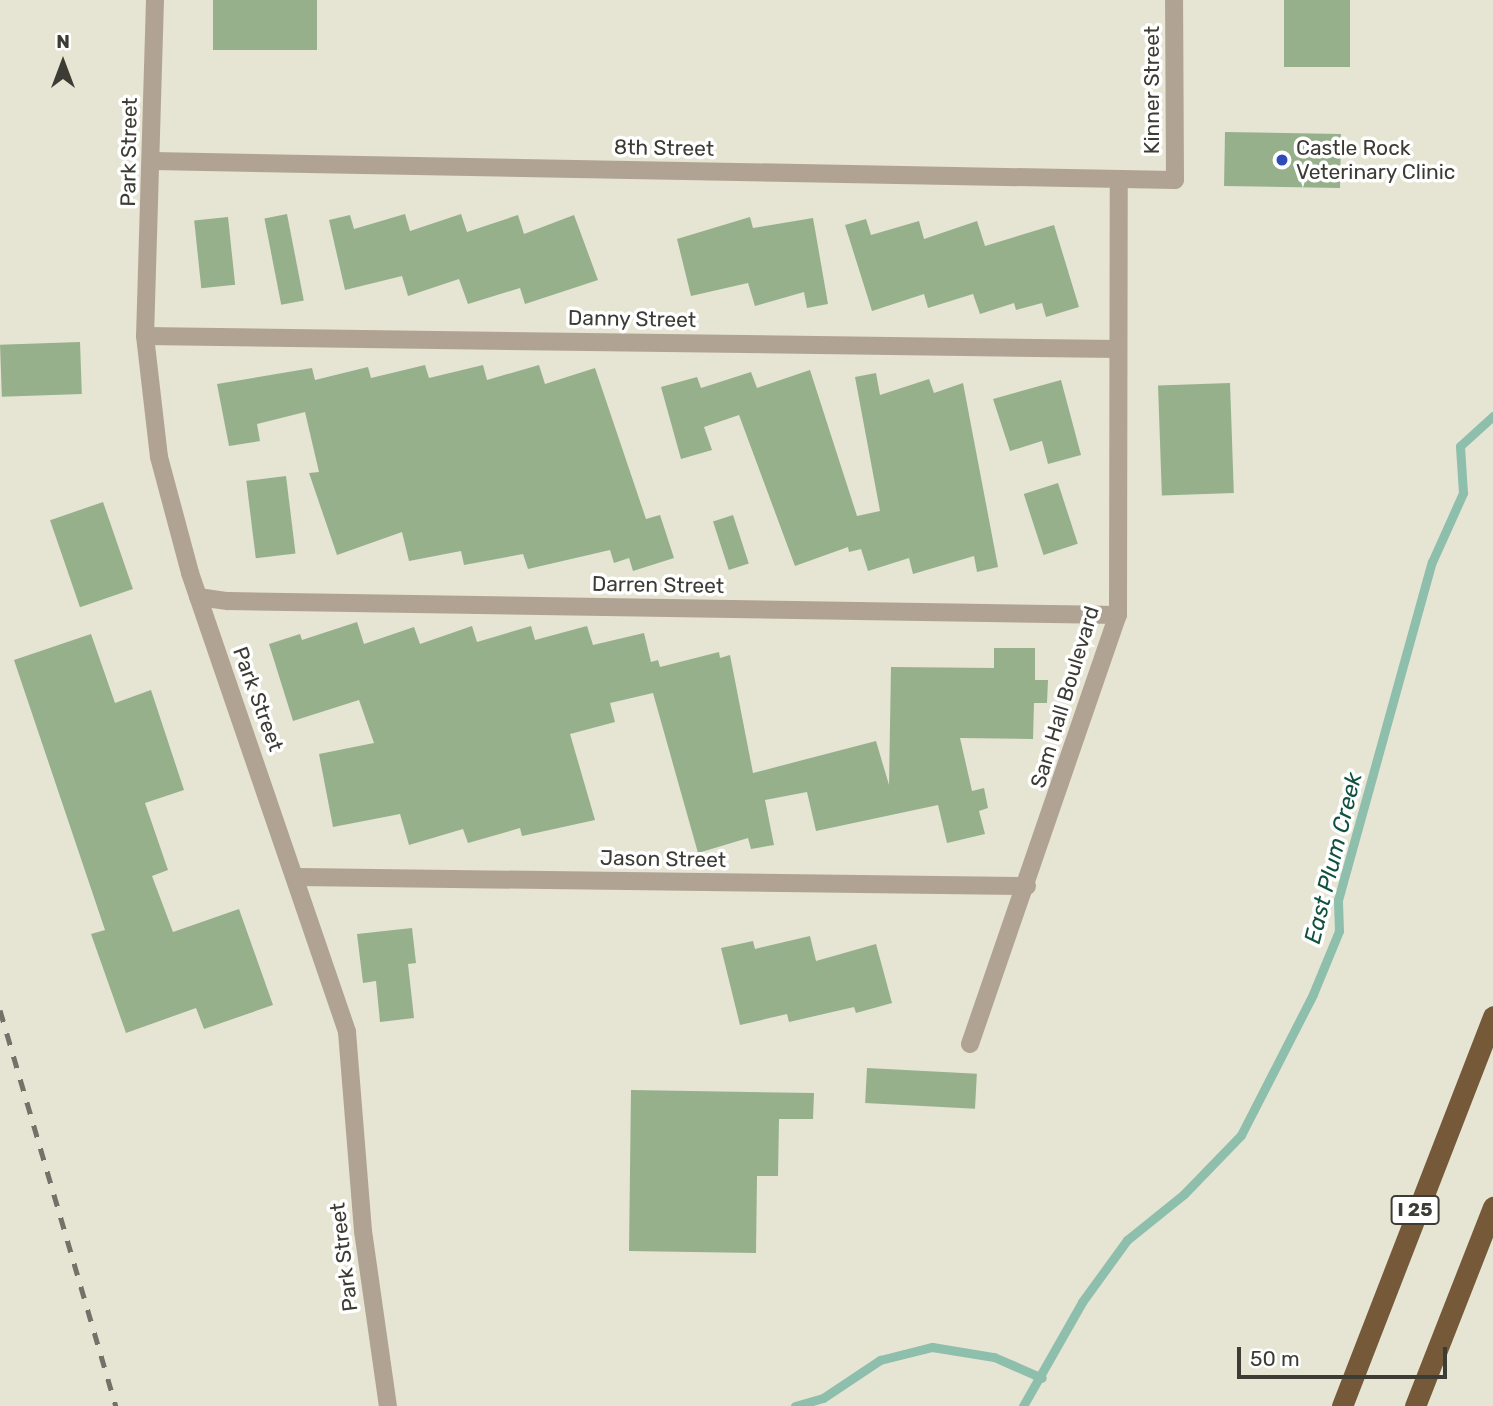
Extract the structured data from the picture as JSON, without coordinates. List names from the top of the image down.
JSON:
{
  "streets": {
    "highway": ["I 25"],
    "street": [
      "Kinner Street",
      "8th Street",
      "Park Street",
      "Danny Street",
      "Darren Street",
      "Sam Hall Boulevard",
      "Jason Street"
    ]
  },
  "crossings": [
    ["Kinner Street", "8th Street"],
    ["8th Street", "Park Street"],
    ["8th Street", "Sam Hall Boulevard"],
    ["Park Street", "Danny Street"],
    ["Park Street", "Darren Street"],
    ["Park Street", "Jason Street"],
    ["Danny Street", "Sam Hall Boulevard"],
    ["Darren Street", "Sam Hall Boulevard"],
    ["Sam Hall Boulevard", "Jason Street"]
  ],
  "water": ["East Plum Creek"],
  "places": ["Castle Rock Veterinary Clinic"],
  "scale_bar": "50 m",
  "north": "top"
}
